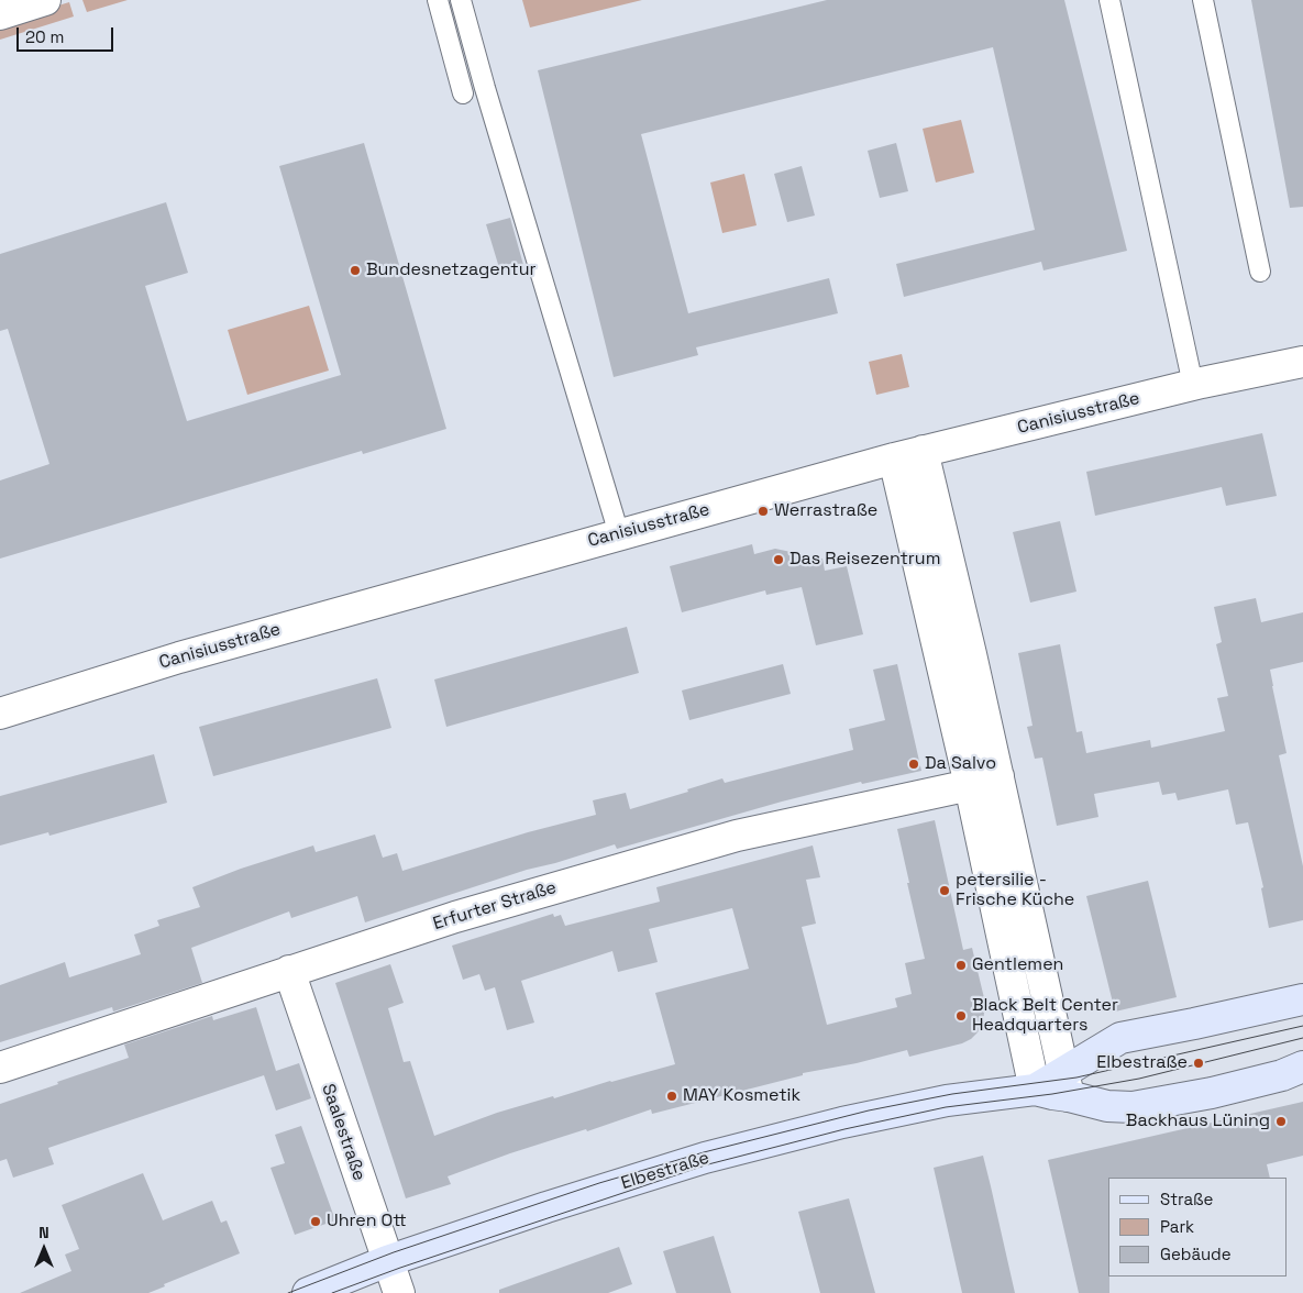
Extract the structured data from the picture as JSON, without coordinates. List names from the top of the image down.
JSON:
{
  "streets": {
    "main road": ["Elbestraße"],
    "street": ["Canisiusstraße", "Erfurter Straße", "Saalestraße"]
  },
  "crossings": [
    ["Erfurter Straße", "Saalestraße"],
    ["Saalestraße", "Elbestraße"]
  ],
  "places": [
    "Bundesnetzagentur",
    "Werrastraße",
    "Das Reisezentrum",
    "Da Salvo",
    "petersilie - Frische Küche",
    "Gentlemen",
    "Black Belt Center Headquarters",
    "Elbestraße",
    "MAY Kosmetik",
    "Backhaus Lüning",
    "Uhren Ott"
  ],
  "legend": ["Straße", "Park", "Gebäude"],
  "scale_bar": "20 m",
  "north": "top"
}
